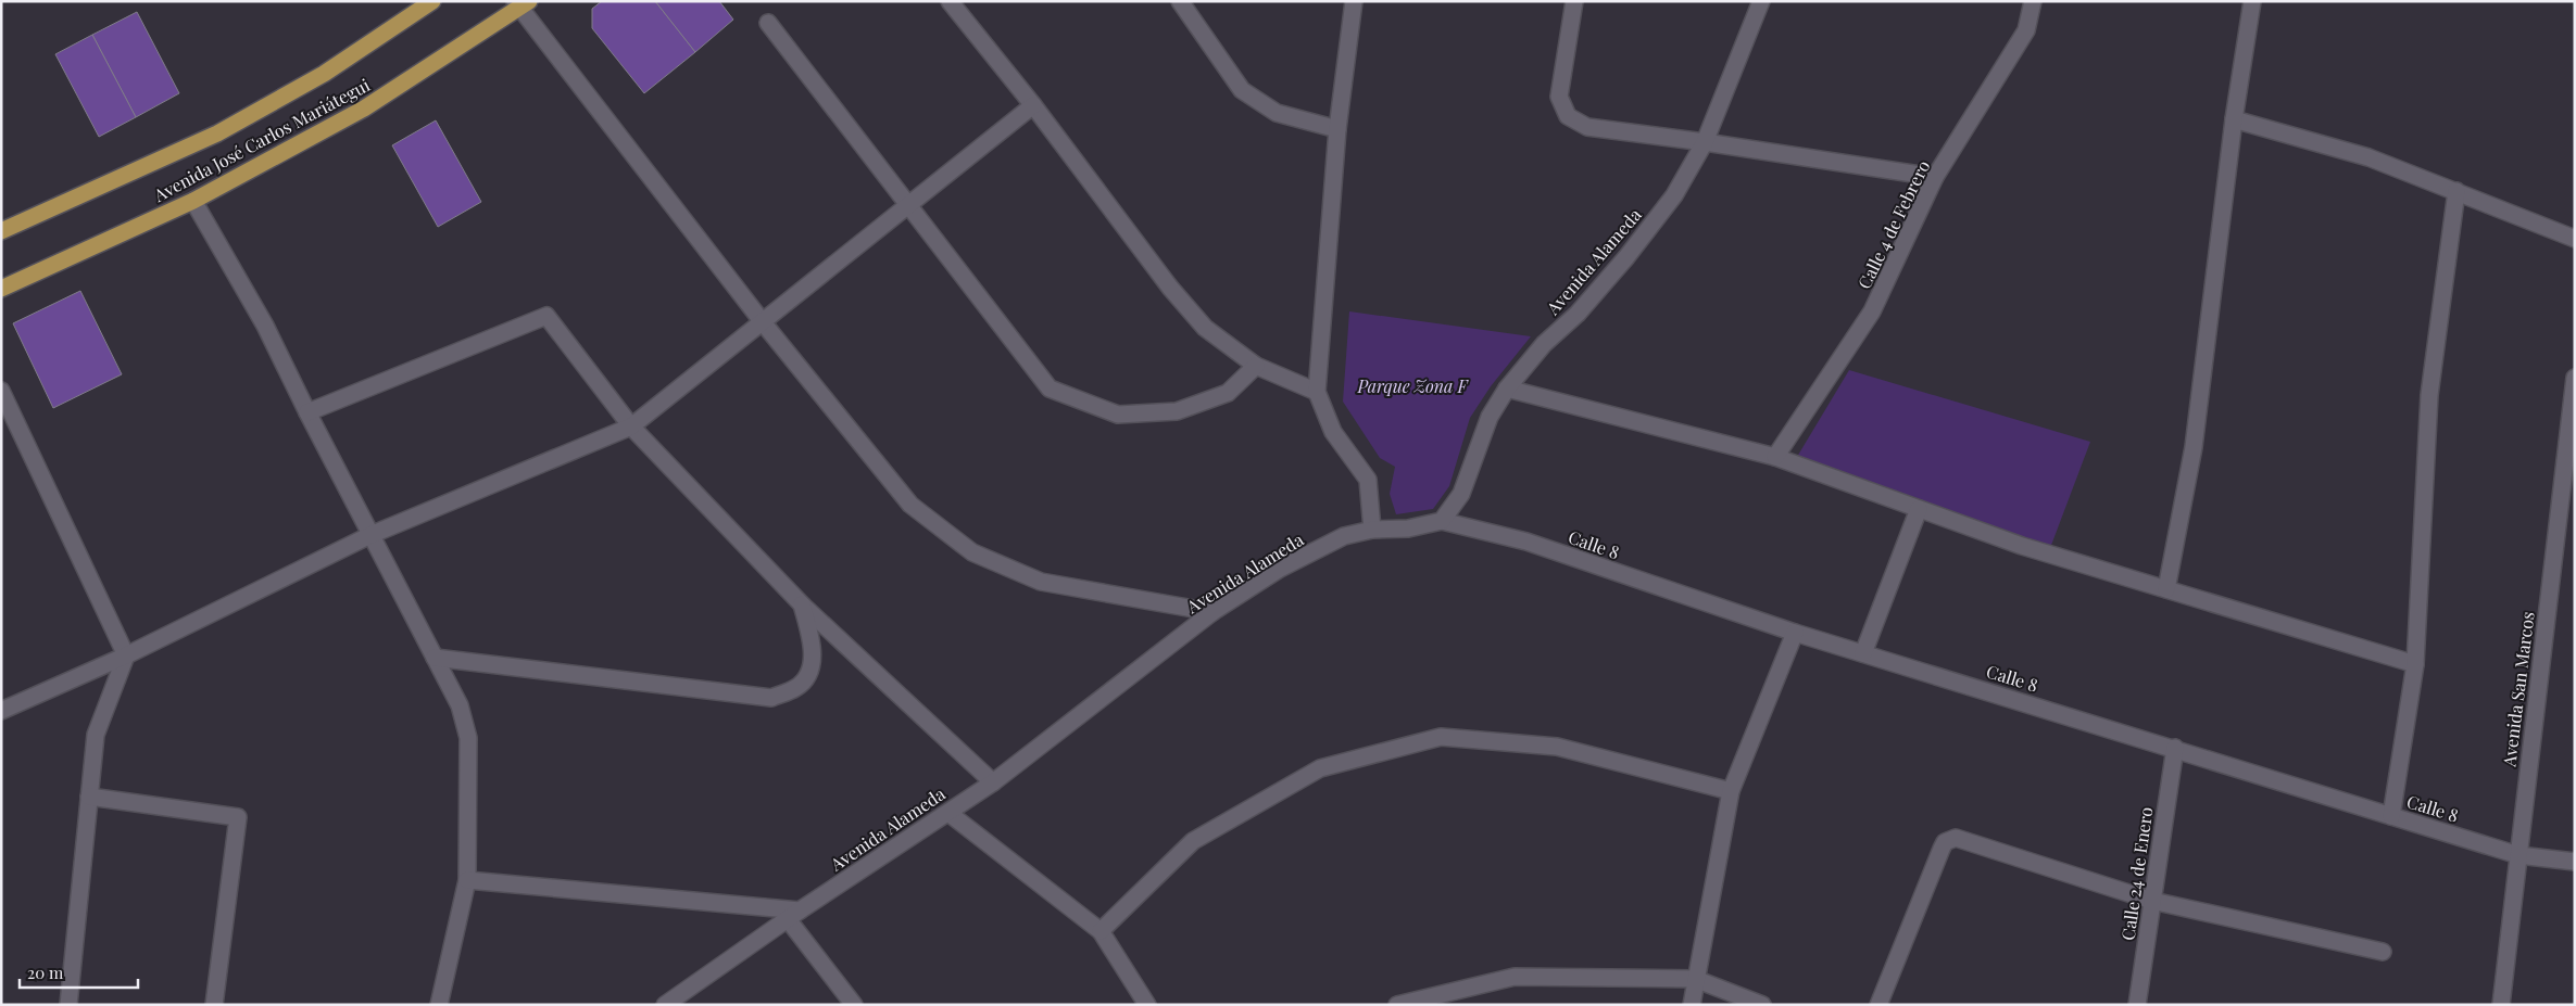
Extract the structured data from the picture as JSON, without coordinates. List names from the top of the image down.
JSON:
{
  "streets": {
    "main road": ["Avenida José Carlos Mariátegui"],
    "street": [
      "Calle 4 de Febrero",
      "Avenida Alameda",
      "Calle 8",
      "Avenida San Marcos",
      "Calle 24 de Enero"
    ]
  },
  "crossings": [
    ["Avenida Alameda", "Calle 8"],
    ["Calle 8", "Avenida San Marcos"],
    ["Calle 8", "Calle 24 de Enero"]
  ],
  "parks": ["Parque Zona F"],
  "scale_bar": "20 m"
}
